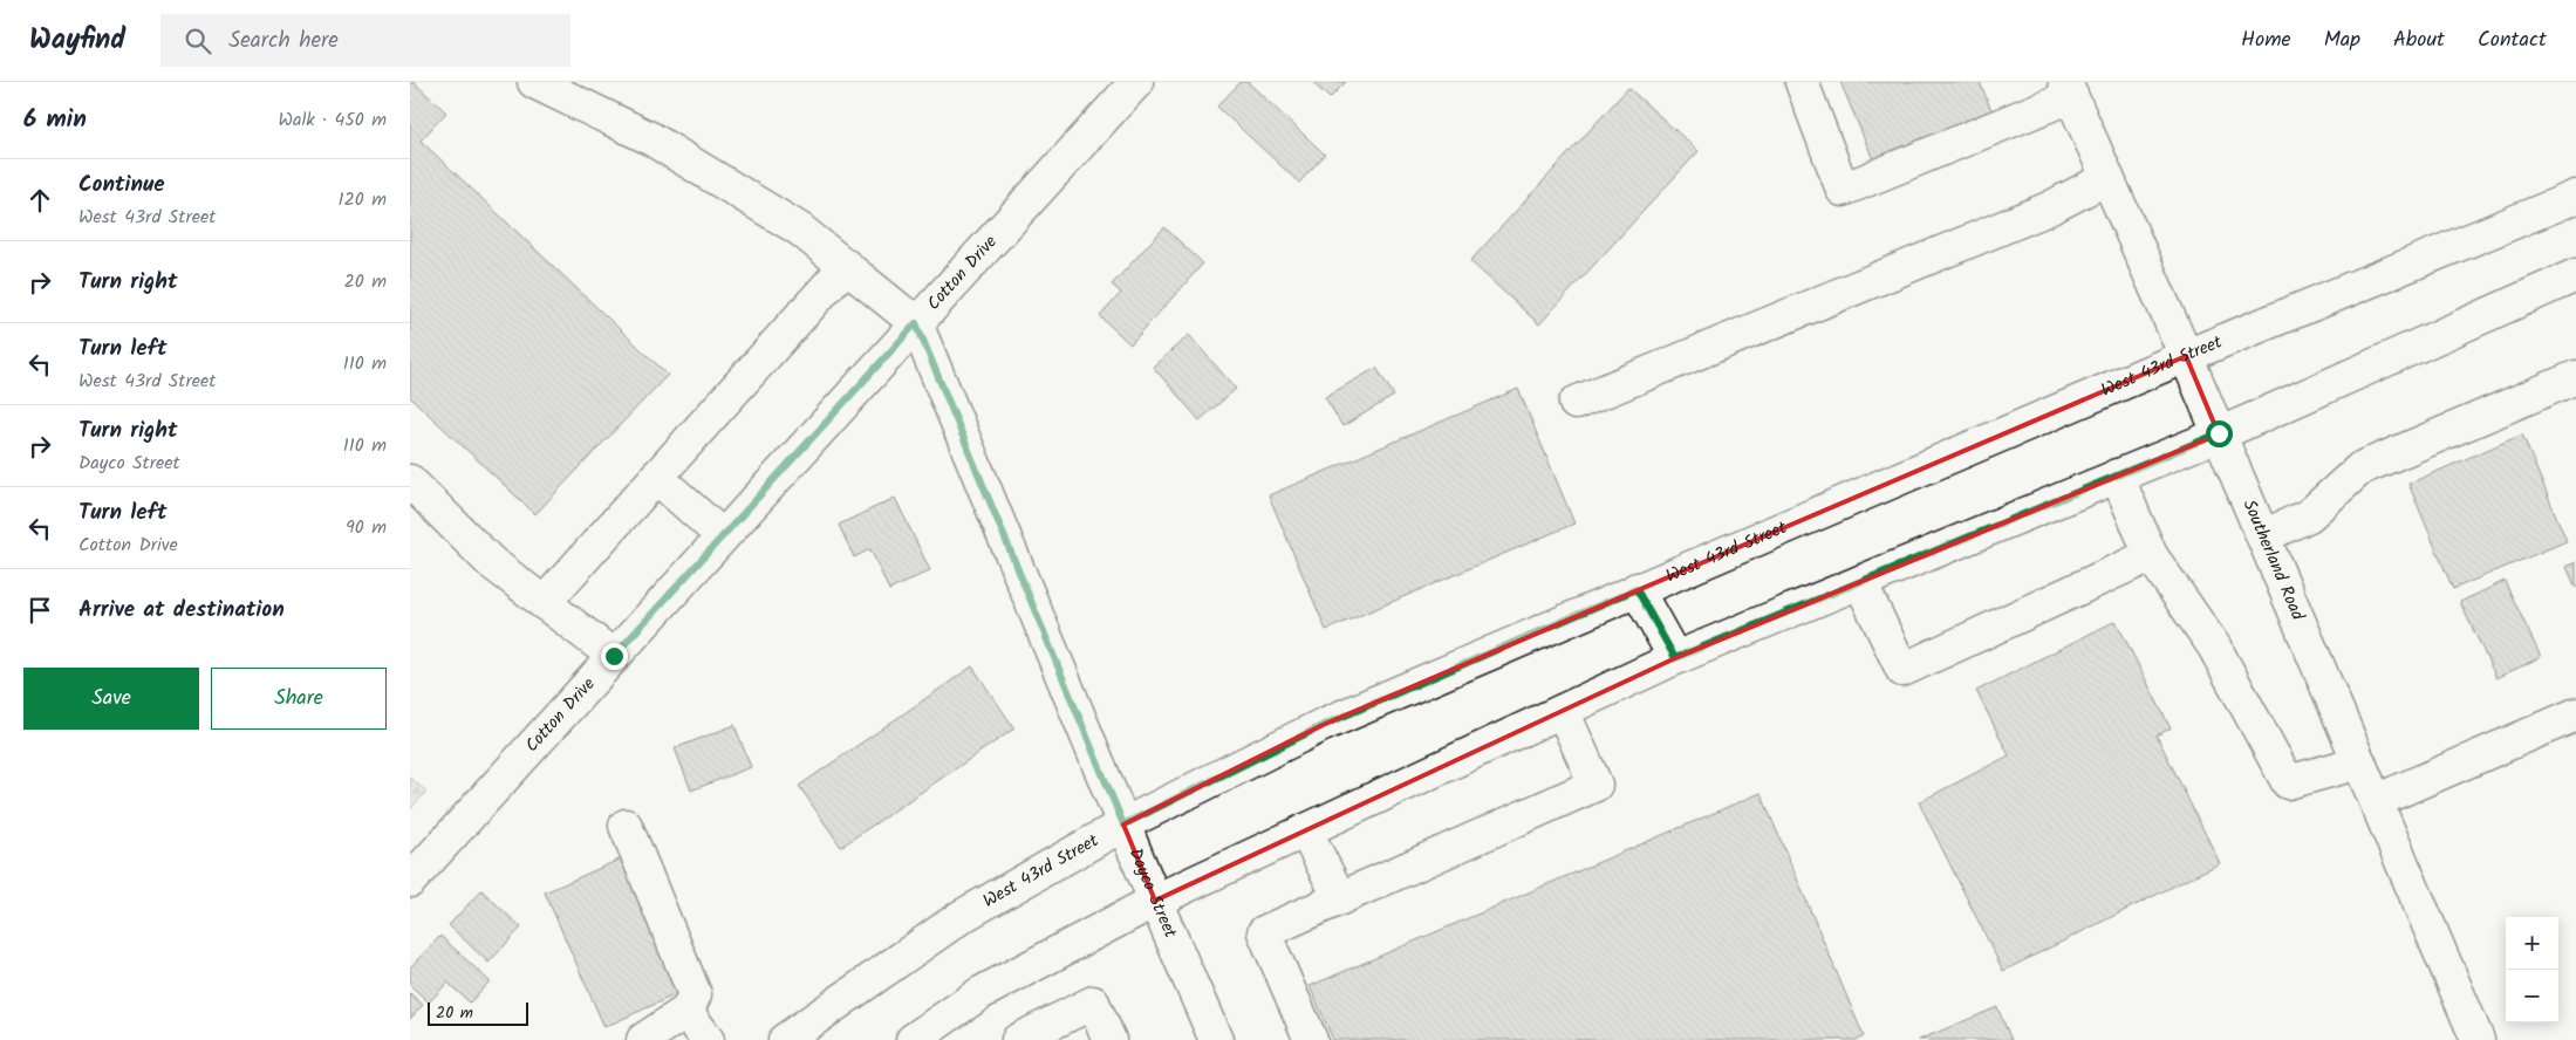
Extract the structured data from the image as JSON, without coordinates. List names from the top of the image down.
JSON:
{
  "streets": {
    "main road": [
      "Cotton Drive",
      "West 43rd Street",
      "Southerland Road",
      "Dayco Street"
    ]
  },
  "crossings": [
    ["Cotton Drive", "Dayco Street"],
    ["West 43rd Street", "Southerland Road"],
    ["West 43rd Street", "Dayco Street"]
  ],
  "scale_bar": "20 m",
  "page": {
    "header": "Wayfind",
    "search": "Search here",
    "nav": [
      "Home",
      "Map",
      "About",
      "Contact"
    ],
    "heading": ["6 min", "Walk · 450 m"],
    "list": [
      ["Continue", "West 43rd Street", "120 m"],
      ["Turn right", "20 m"],
      ["Turn left", "West 43rd Street", "110 m"],
      ["Turn right", "Dayco Street", "110 m"],
      ["Turn left", "Cotton Drive", "90 m"],
      "Arrive at destination"
    ],
    "buttons": ["Save", "Share"],
    "map_buttons": ["+", "−"],
    "scale": "20 m"
  }
}
